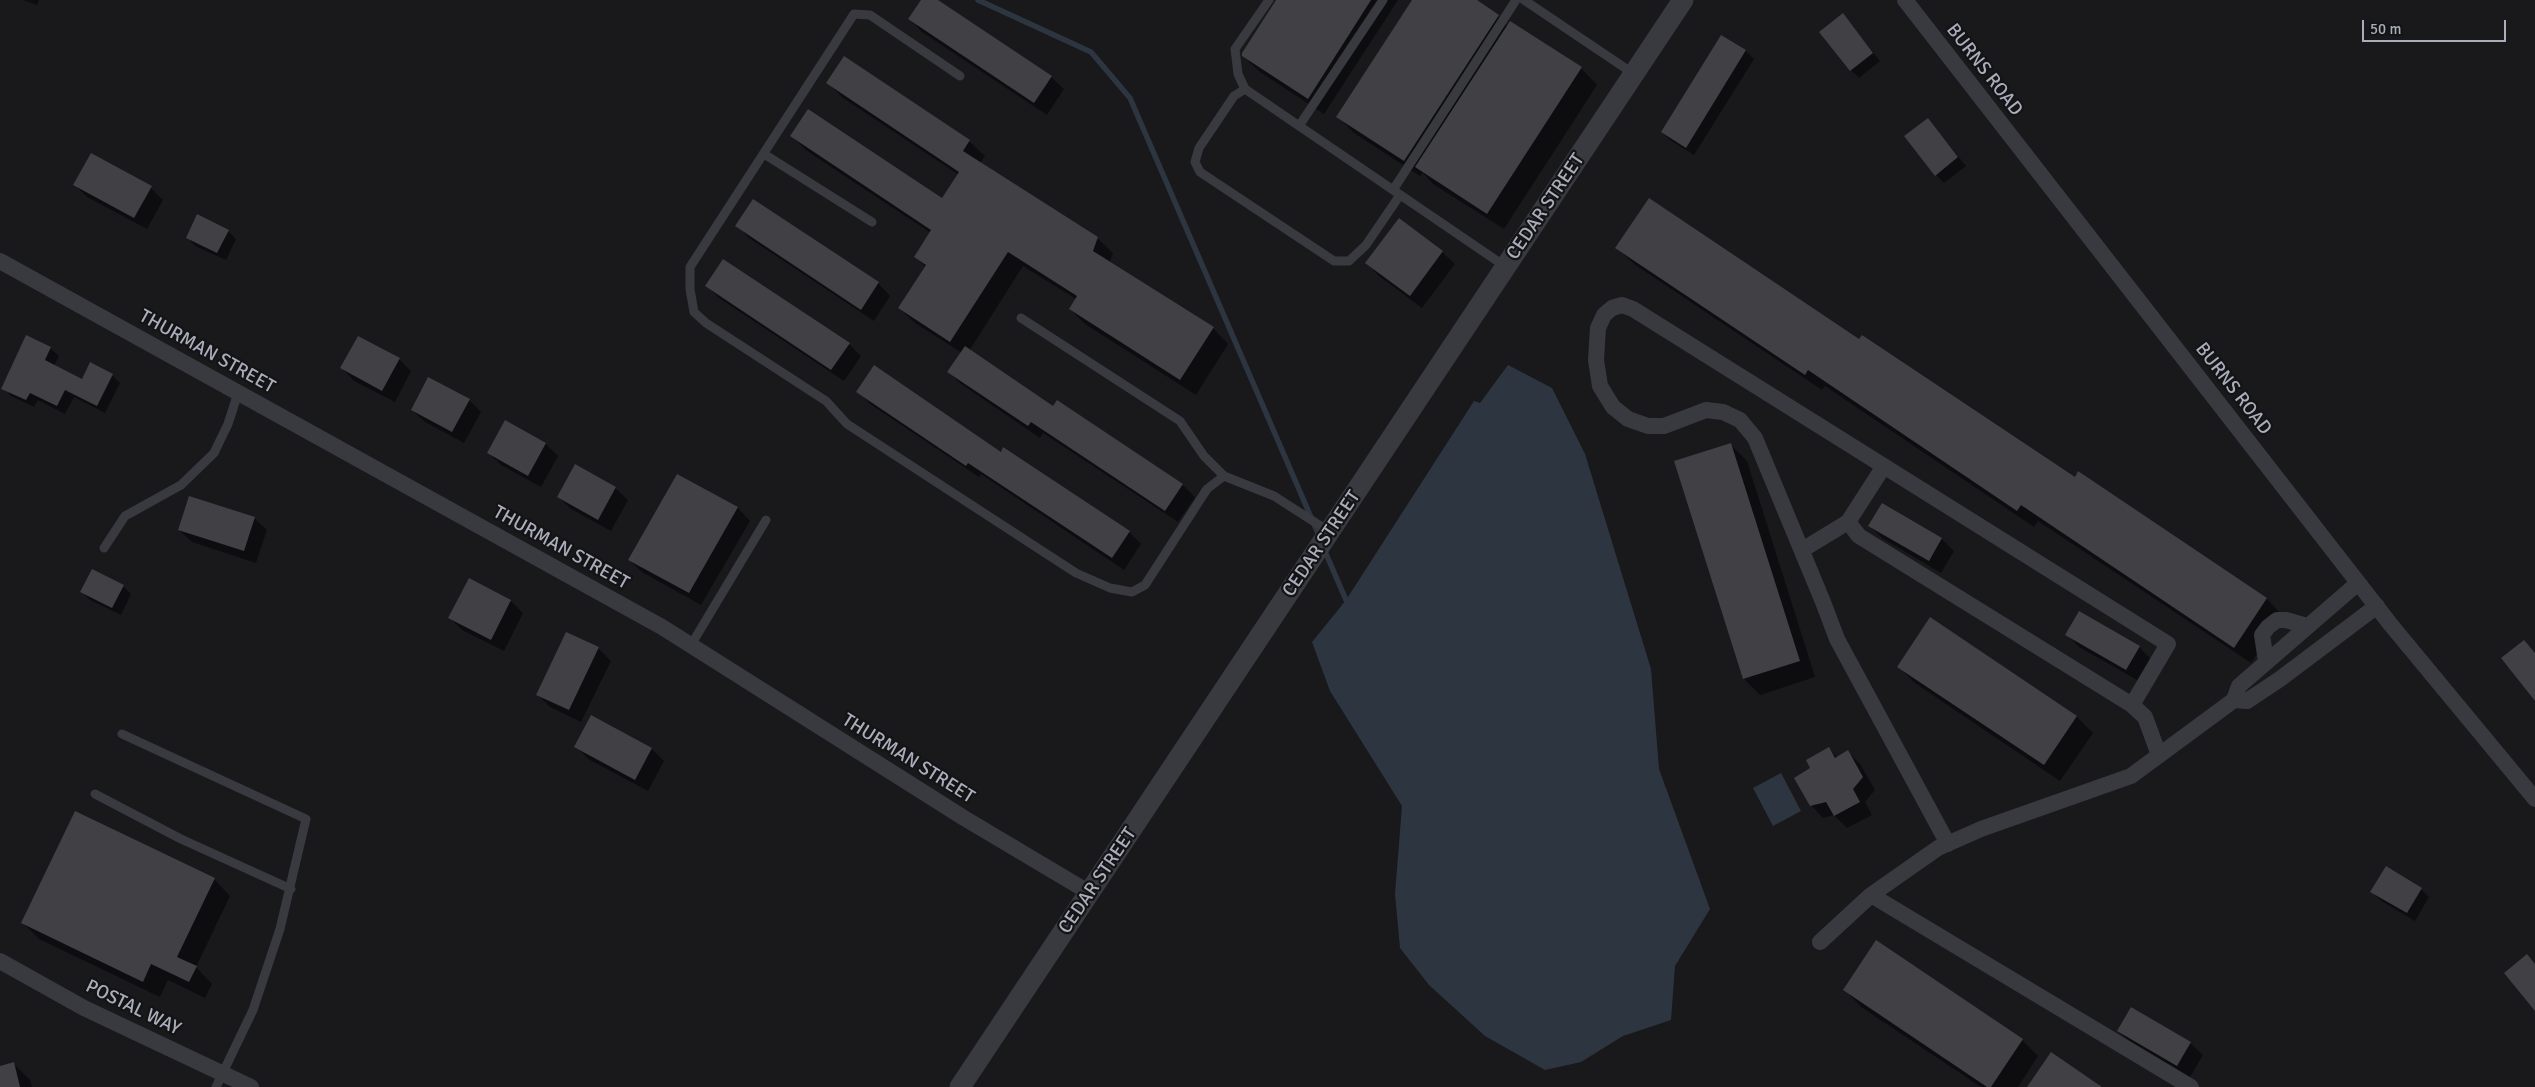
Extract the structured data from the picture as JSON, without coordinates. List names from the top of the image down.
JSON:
{
  "streets": {
    "street": [
      "BURNS ROAD",
      "CEDAR STREET",
      "THURMAN STREET",
      "POSTAL WAY"
    ]
  },
  "crossings": [
    ["CEDAR STREET", "THURMAN STREET"]
  ],
  "scale_bar": "50 m"
}
